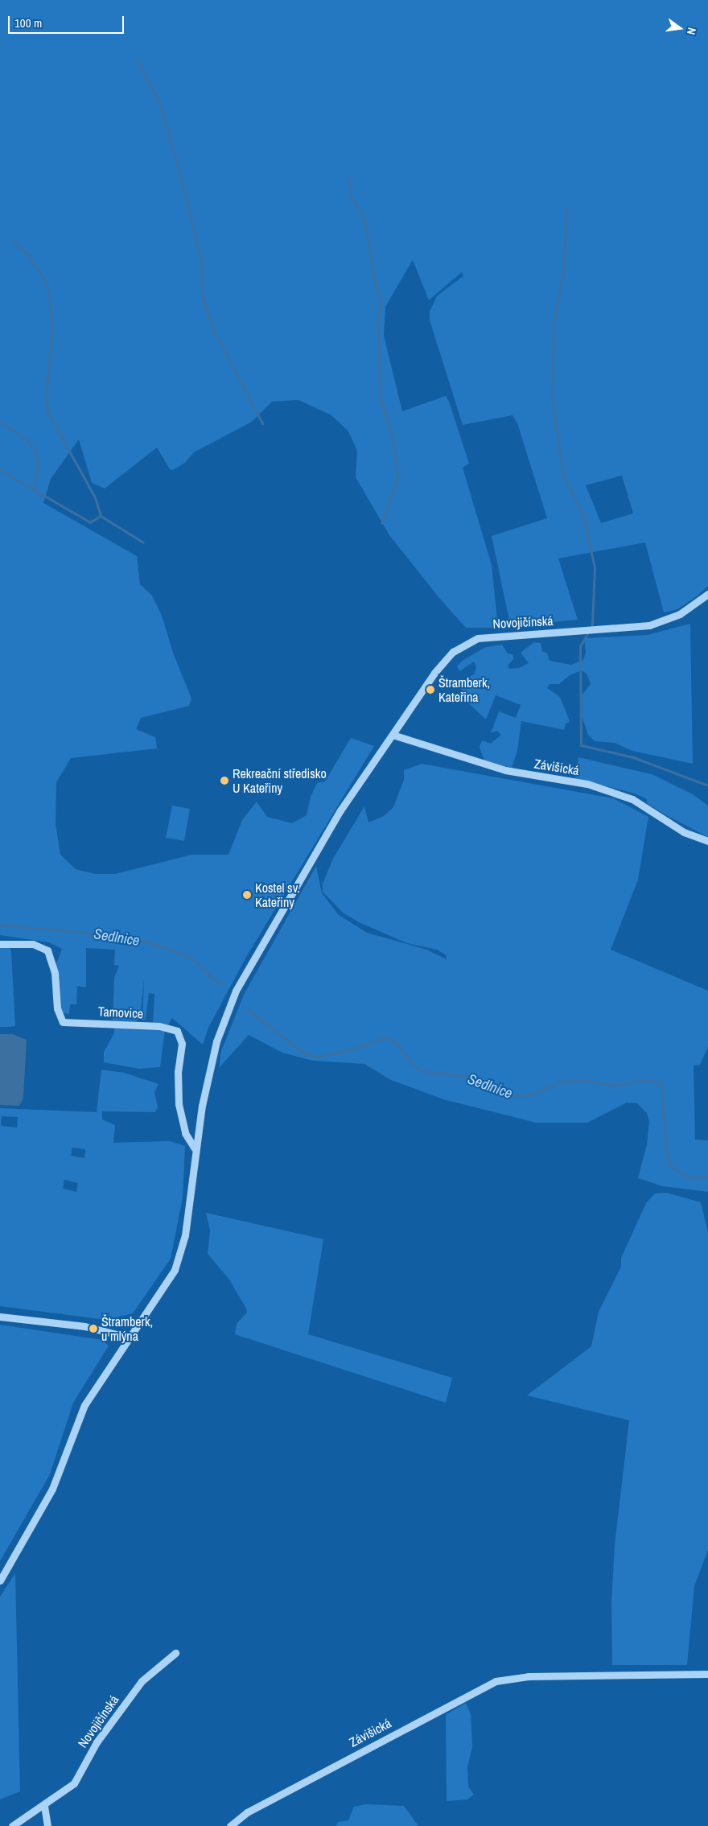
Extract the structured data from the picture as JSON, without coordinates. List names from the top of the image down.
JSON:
{
  "streets": {
    "street": ["Novojičínská", "Závišická", "Tamovice"]
  },
  "crossings": [
    ["Novojičínská", "Závišická"],
    ["Novojičínská", "Tamovice"]
  ],
  "water": ["Sedlnice"],
  "places": [
    "Štramberk, Kateřina",
    "Rekreační středisko U Kateřiny",
    "Kostel sv. Kateřiny",
    "Štramberk, u mlýna"
  ],
  "scale_bar": "100 m",
  "north": "right"
}
